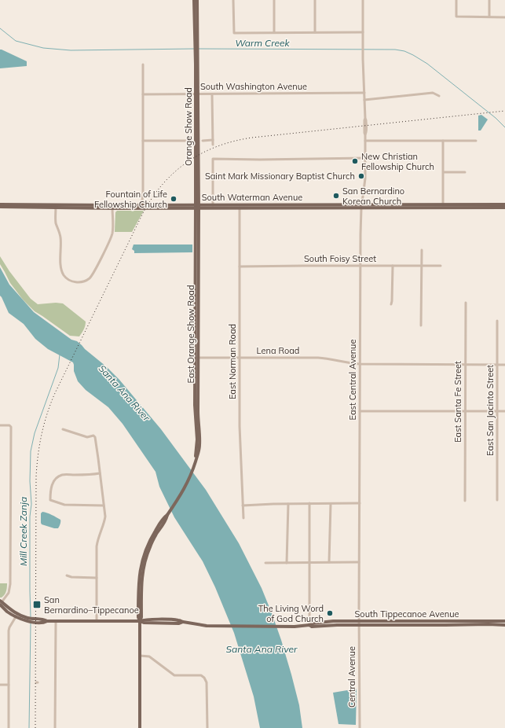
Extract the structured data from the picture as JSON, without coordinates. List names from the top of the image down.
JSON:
{
  "streets": {
    "main road": [
      "Orange Show Road",
      "South Waterman Avenue",
      "East Orange Show Road",
      "South Tippecanoe Avenue"
    ],
    "street": [
      "South Washington Avenue",
      "South Foisy Street",
      "Lena Road",
      "East Norman Road",
      "East Central Avenue",
      "East Santa Fe Street",
      "East San Jacinto Street",
      "Central Avenue"
    ]
  },
  "crossings": [
    ["South Washington Avenue", "Orange Show Road"],
    ["South Washington Avenue", "East Central Avenue"],
    ["Orange Show Road", "South Waterman Avenue"],
    ["Orange Show Road", "East Orange Show Road"],
    ["South Waterman Avenue", "East Orange Show Road"],
    ["South Waterman Avenue", "East Norman Road"],
    ["South Waterman Avenue", "East Central Avenue"],
    ["South Foisy Street", "East Norman Road"],
    ["South Foisy Street", "East Central Avenue"],
    ["East Orange Show Road", "Lena Road"],
    ["East Orange Show Road", "South Tippecanoe Avenue"],
    ["Lena Road", "East Norman Road"],
    ["Lena Road", "East Central Avenue"],
    ["Lena Road", "East Santa Fe Street"],
    ["Lena Road", "East San Jacinto Street"],
    ["East Central Avenue", "South Tippecanoe Avenue"],
    ["East Central Avenue", "Central Avenue"],
    ["South Tippecanoe Avenue", "Central Avenue"]
  ],
  "water": ["Warm Creek", "Santa Ana River", "Mill Creek Zanja"],
  "places": {
    "other": [
      "New Christian Fellowship Church",
      "Saint Mark Missionary Baptist Church",
      "San Bernardino Korean Church",
      "Fountain of Life Fellowship Church",
      "The Living Word of God Church"
    ],
    "transit": ["San Bernardino–Tippecanoe"]
  }
}
